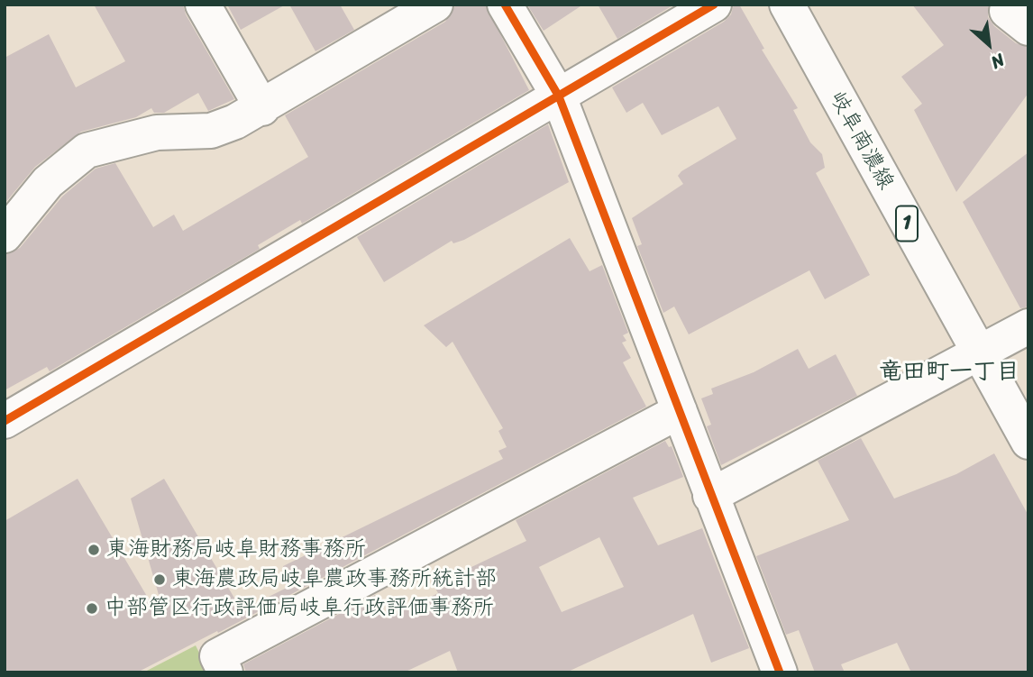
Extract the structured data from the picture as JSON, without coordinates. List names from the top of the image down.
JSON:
{
  "streets": {
    "street": ["岐阜南濃線", "1"]
  },
  "districts": ["竜田町一丁目"],
  "places": ["東海財務局岐阜財務事務所", "東海農政局岐阜農政事務所統計部", "中部管区行政評価局岐阜行政評価事務所"],
  "north": "bottom right"
}
